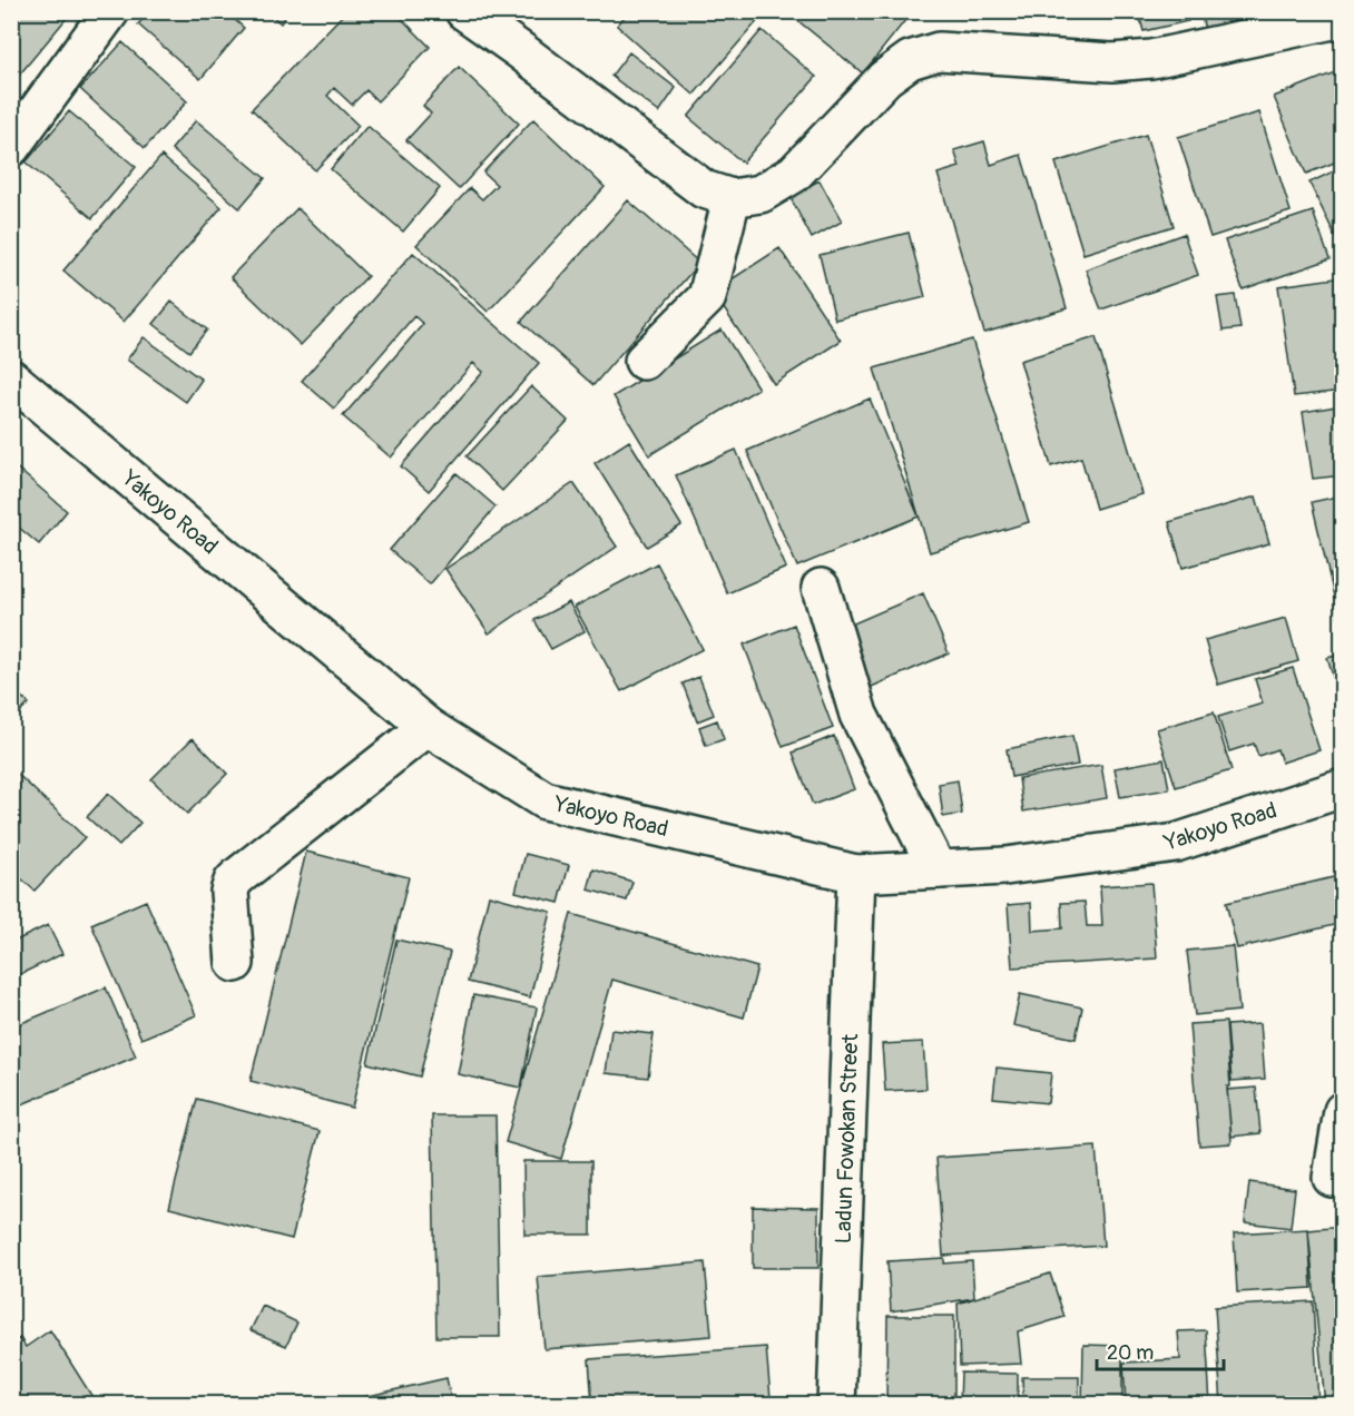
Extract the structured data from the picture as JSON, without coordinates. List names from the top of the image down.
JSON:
{
  "streets": {
    "street": ["Yakoyo Road", "Ladun Fowokan Street"]
  },
  "crossings": [
    ["Yakoyo Road", "Ladun Fowokan Street"]
  ],
  "scale_bar": "20 m"
}
